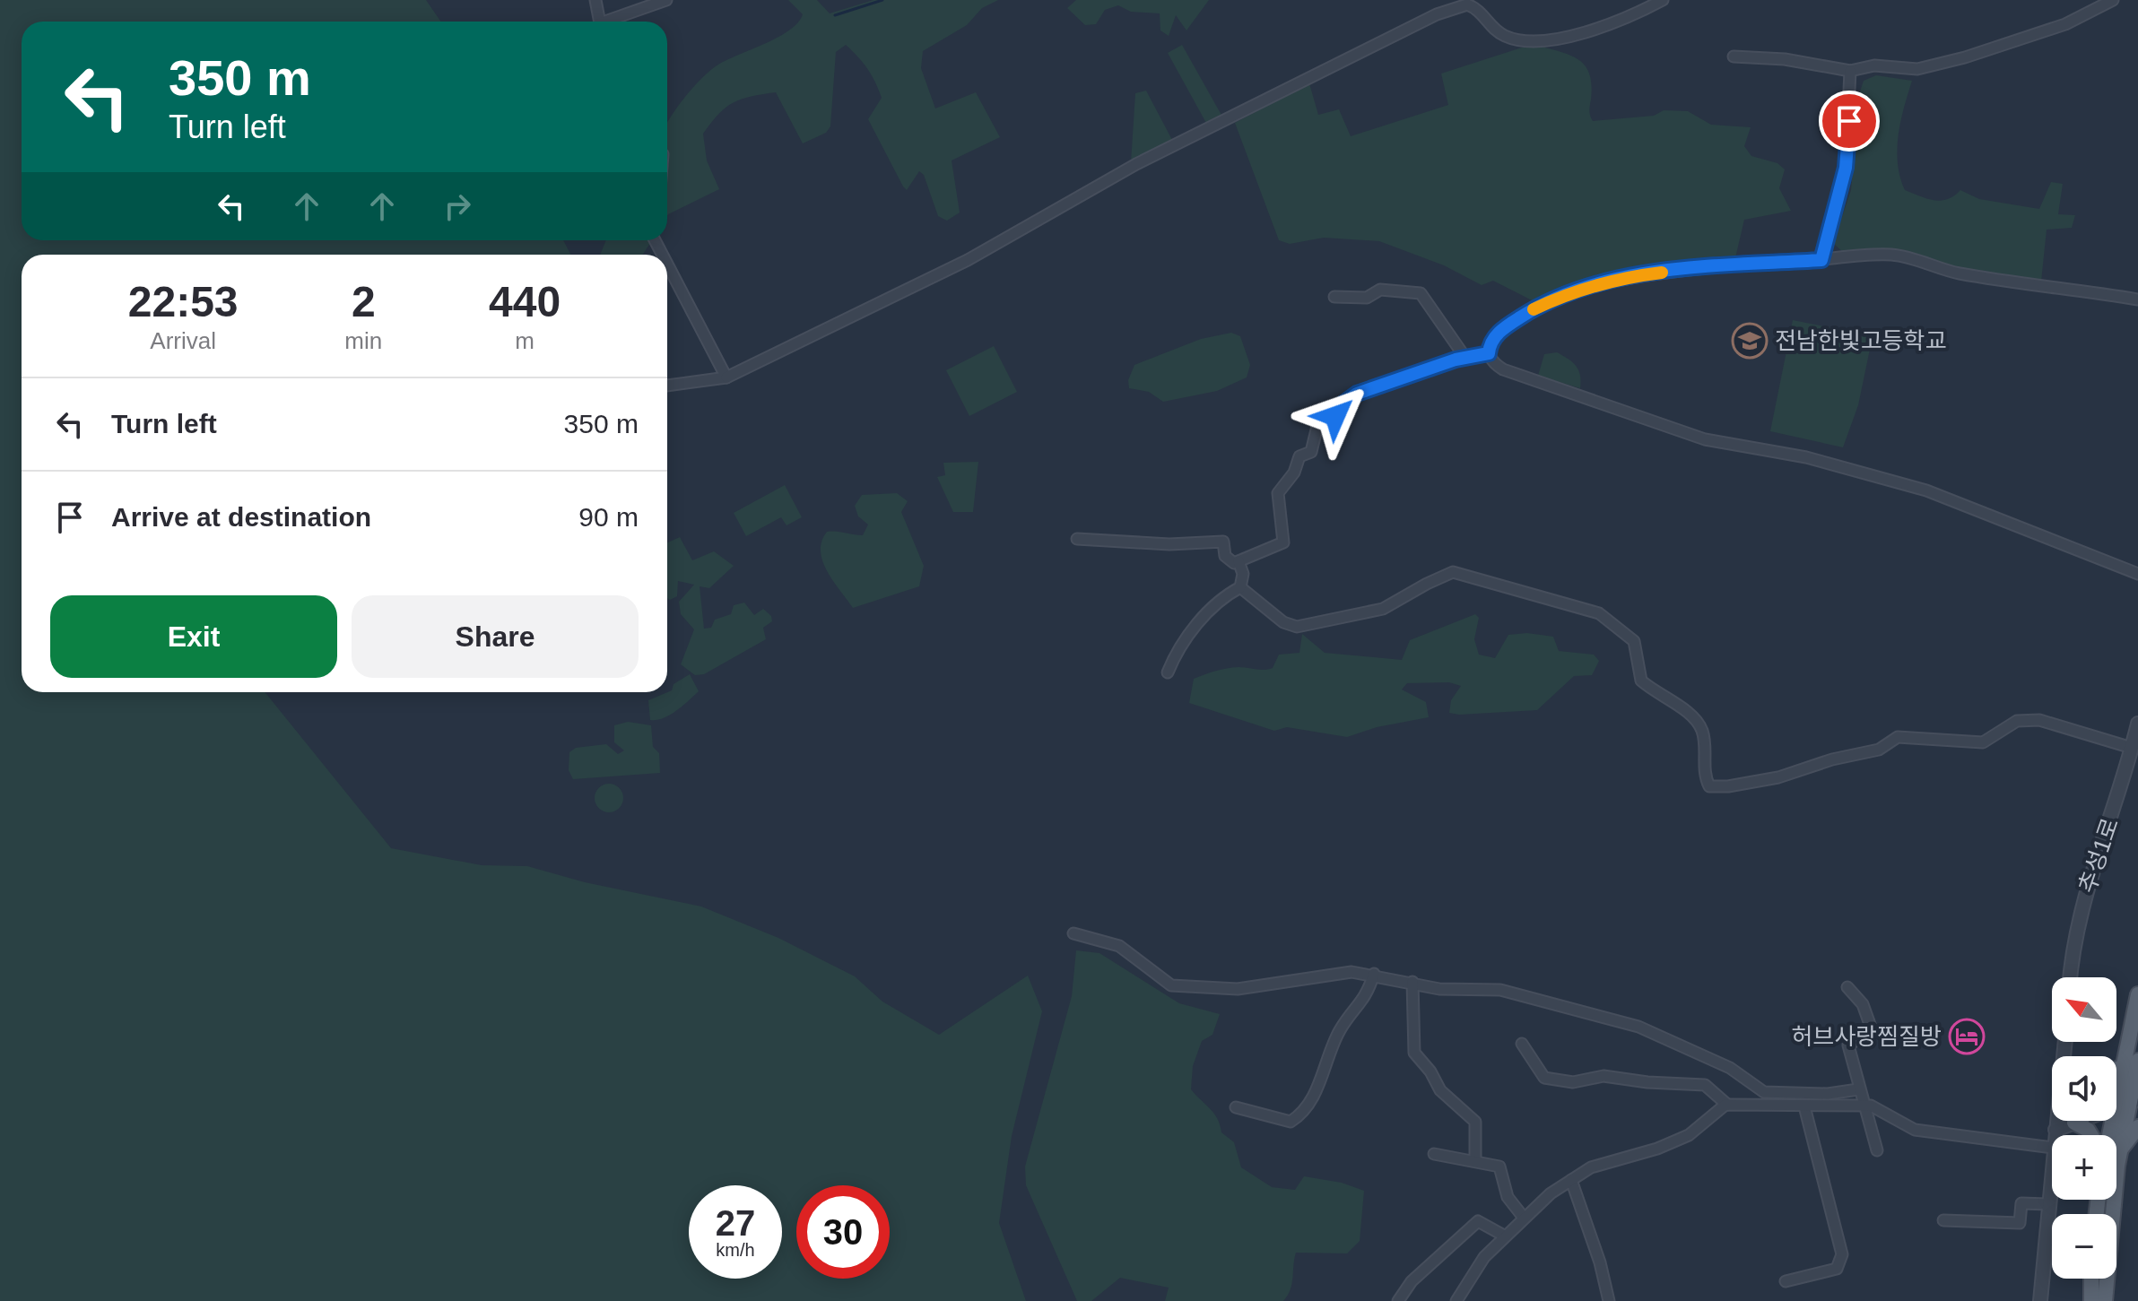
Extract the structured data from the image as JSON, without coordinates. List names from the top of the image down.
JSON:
{
  "streets": {
    "street": ["추성1로"]
  },
  "places": {
    "school or university": ["전남한빛고등학교"],
    "hotel": ["허브사랑찜질방"]
  },
  "north": "top left",
  "page": {
    "turn": ["350 m", "Turn left"],
    "eta": [
      "22:53",
      "Arrival",
      "2",
      "min",
      "440",
      "m"
    ],
    "list": [
      {
        "name": "Turn left",
        "value": "350 m"
      },
      {
        "name": "Arrive at destination",
        "value": "90 m"
      }
    ],
    "buttons": ["Exit", "Share"],
    "map_buttons": ["+", "−"],
    "speed": "27 km/h",
    "limit": "30"
  }
}
